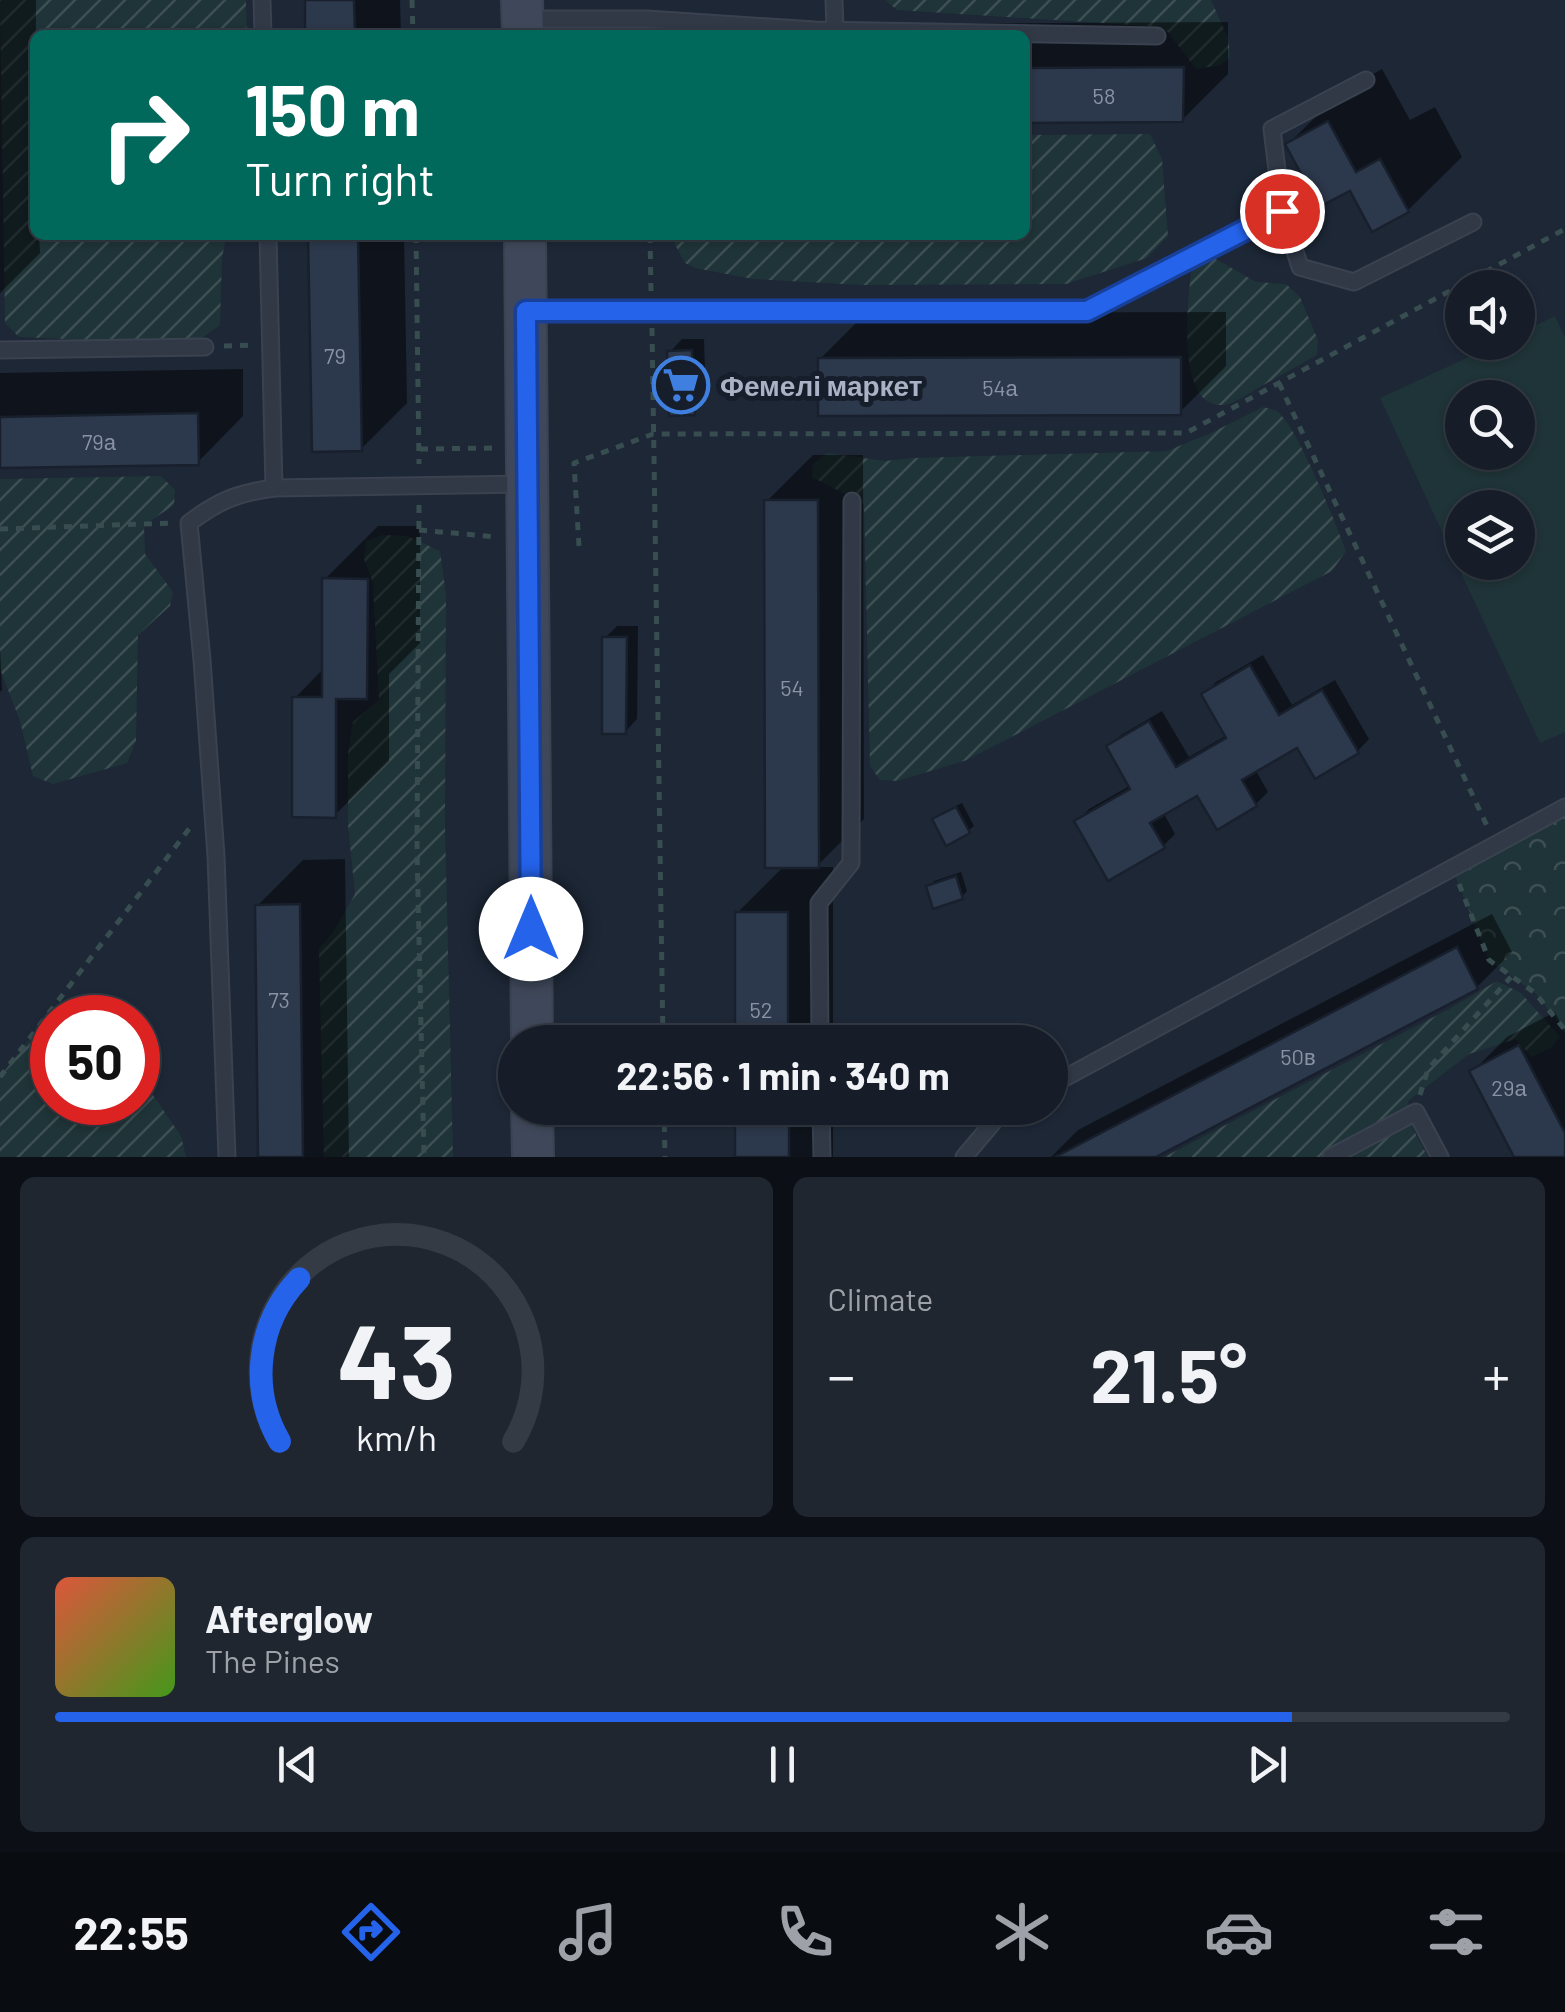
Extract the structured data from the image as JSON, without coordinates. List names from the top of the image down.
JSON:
{
  "places": {
    "supermarket": ["Фемелі маркет"]
  },
  "house_numbers": [
    "58",
    "79",
    "54а",
    "79а",
    "54",
    "73",
    "52",
    "50в",
    "29а"
  ],
  "page": {
    "turn": ["150 m", "Turn right"],
    "limit": "50",
    "trip": "22:56 · 1 min · 340 m",
    "tile": "Climate",
    "heat": ["−", "21.5°", "+"],
    "song": ["Afterglow", "The Pines"],
    "tabs": "22:55",
    "gauge": ["43", "km/h"]
  }
}
